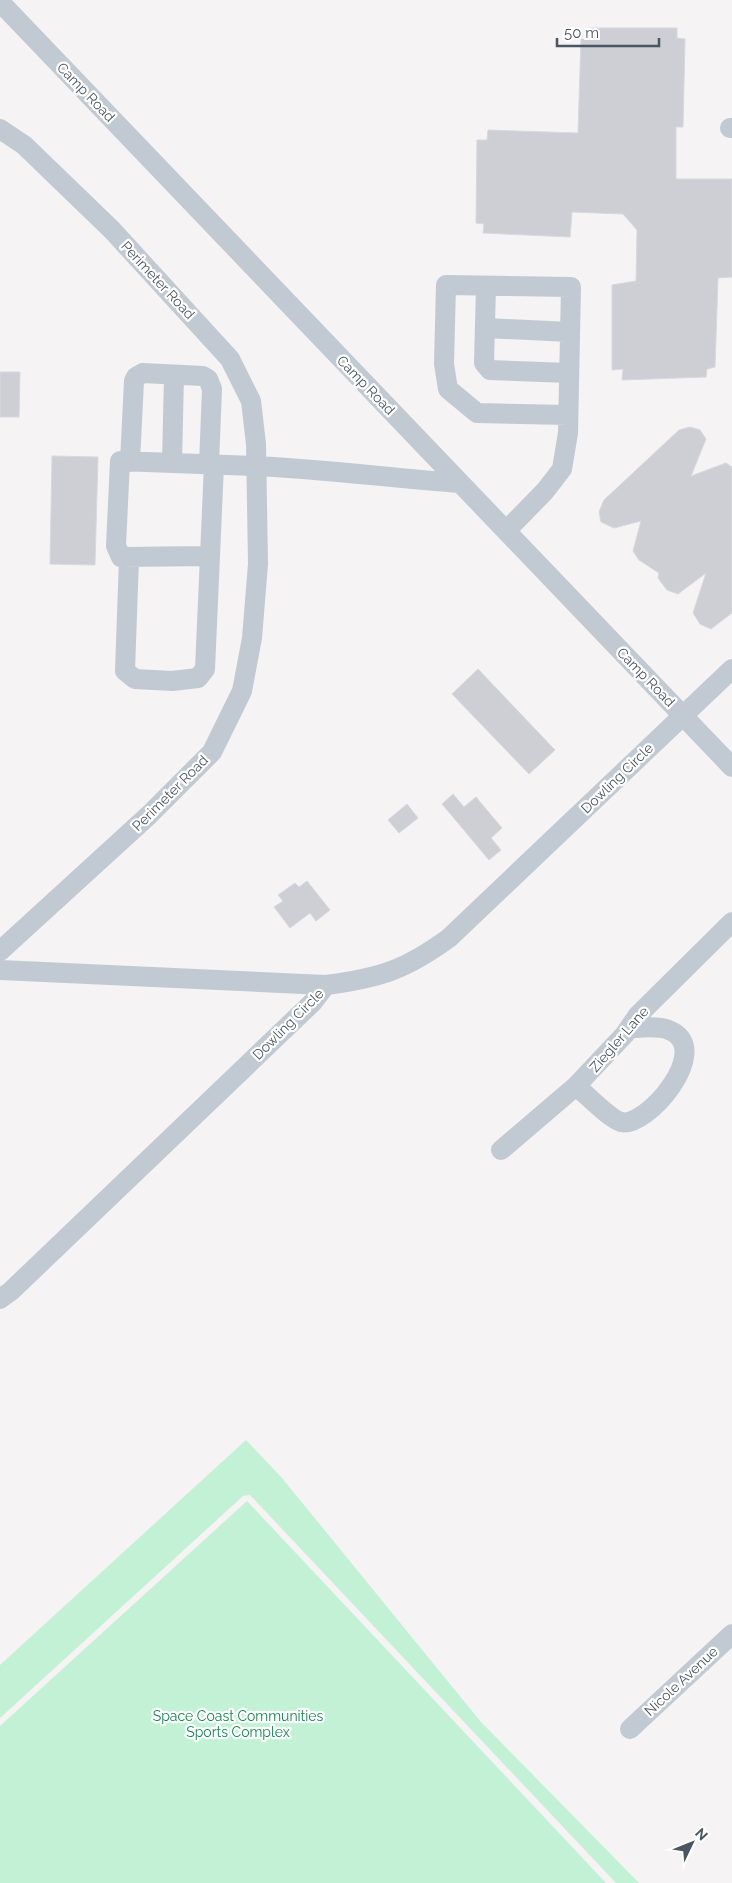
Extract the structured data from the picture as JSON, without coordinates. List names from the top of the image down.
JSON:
{
  "streets": {
    "street": [
      "Camp Road",
      "Perimeter Road",
      "Dowling Circle",
      "Ziegler Lane",
      "Nicole Avenue"
    ]
  },
  "crossings": [
    ["Camp Road", "Dowling Circle"]
  ],
  "parks": ["Space Coast Communities Sports Complex"],
  "scale_bar": "50 m",
  "north": "top right"
}
